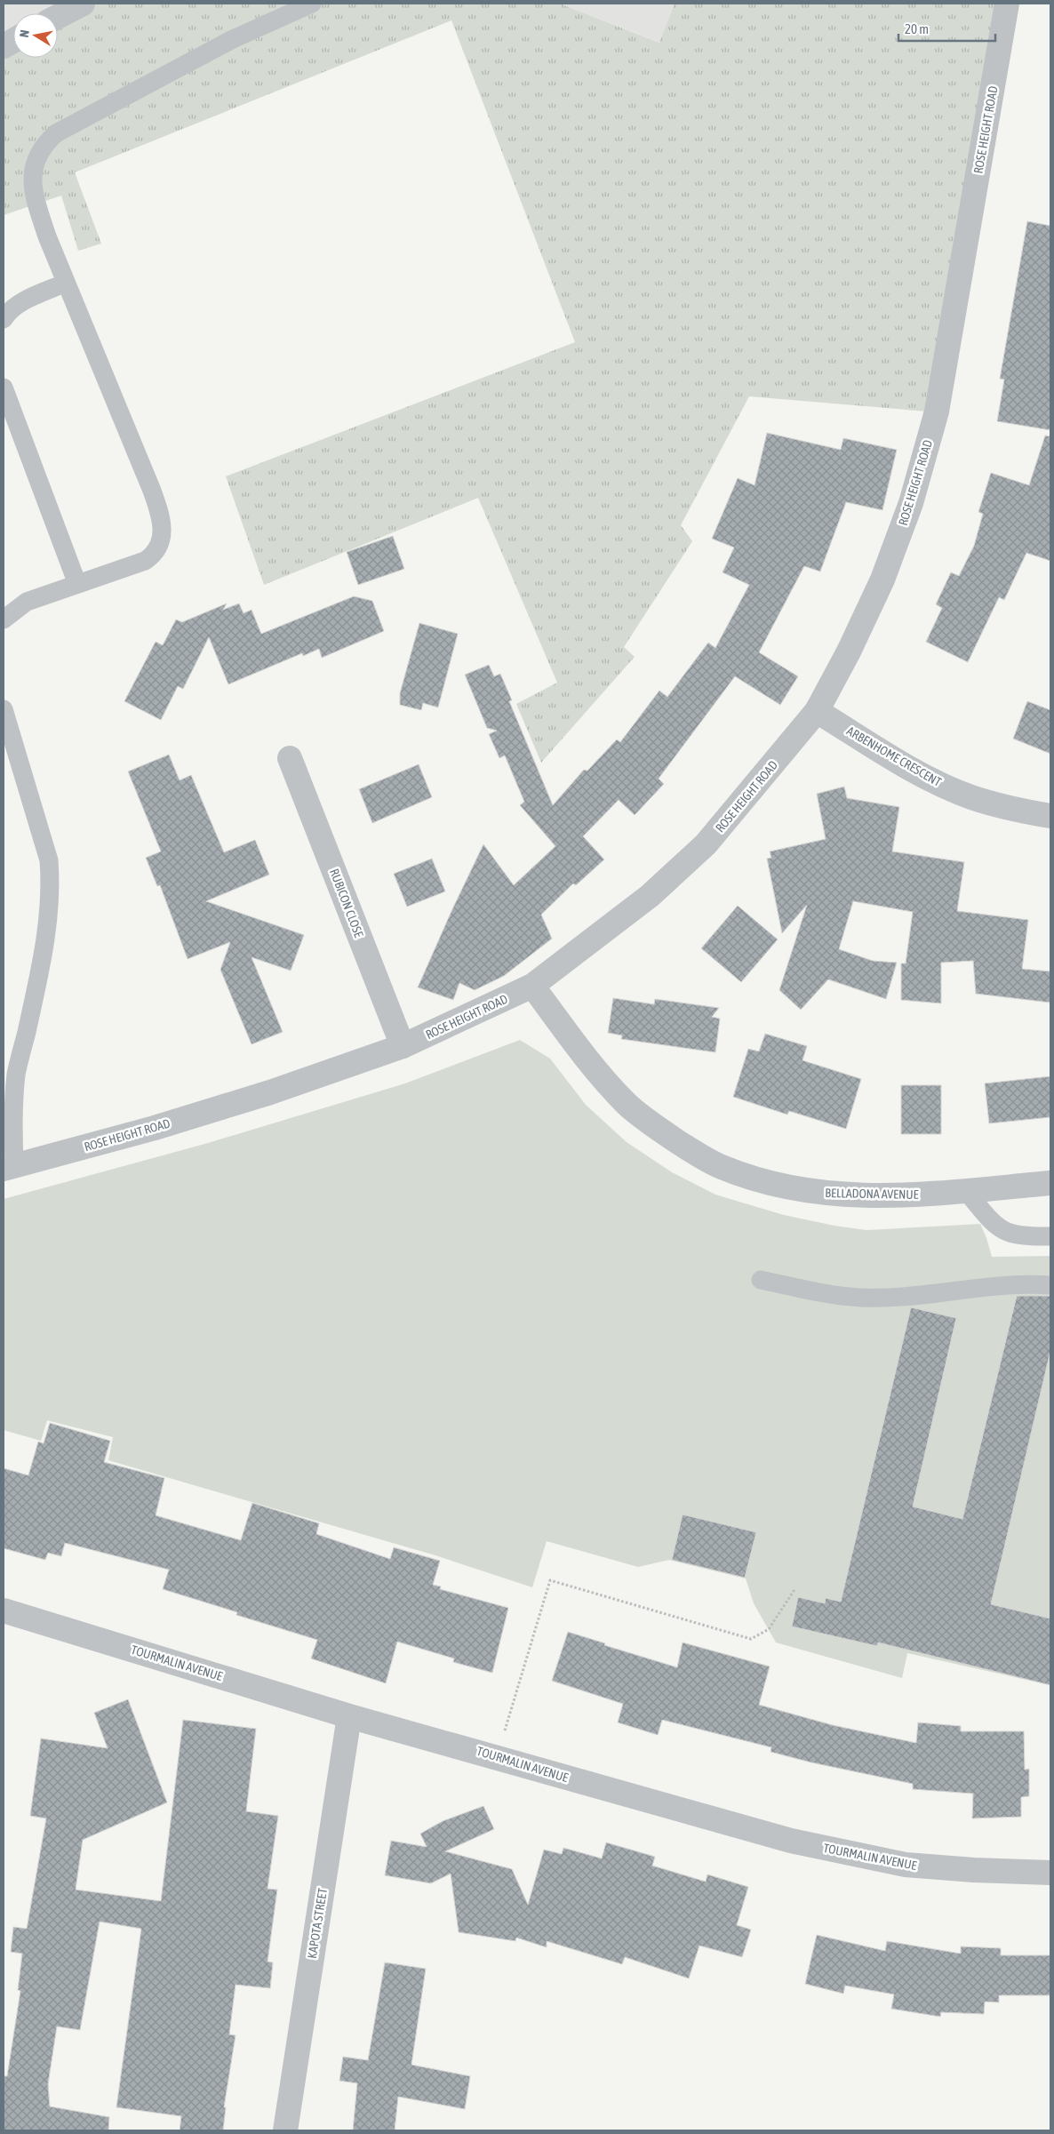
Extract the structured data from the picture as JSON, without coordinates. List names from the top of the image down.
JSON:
{
  "streets": {
    "street": [
      "ROSE HEIGHT ROAD",
      "ARBENHOME CRESCENT",
      "RUBICON CLOSE",
      "BELLADONA AVENUE",
      "TOURMALIN AVENUE",
      "KAPOTA STREET"
    ]
  },
  "crossings": [
    ["ROSE HEIGHT ROAD", "ARBENHOME CRESCENT"],
    ["ROSE HEIGHT ROAD", "RUBICON CLOSE"],
    ["ROSE HEIGHT ROAD", "BELLADONA AVENUE"],
    ["TOURMALIN AVENUE", "KAPOTA STREET"]
  ],
  "scale_bar": "20 m",
  "north": "left"
}
